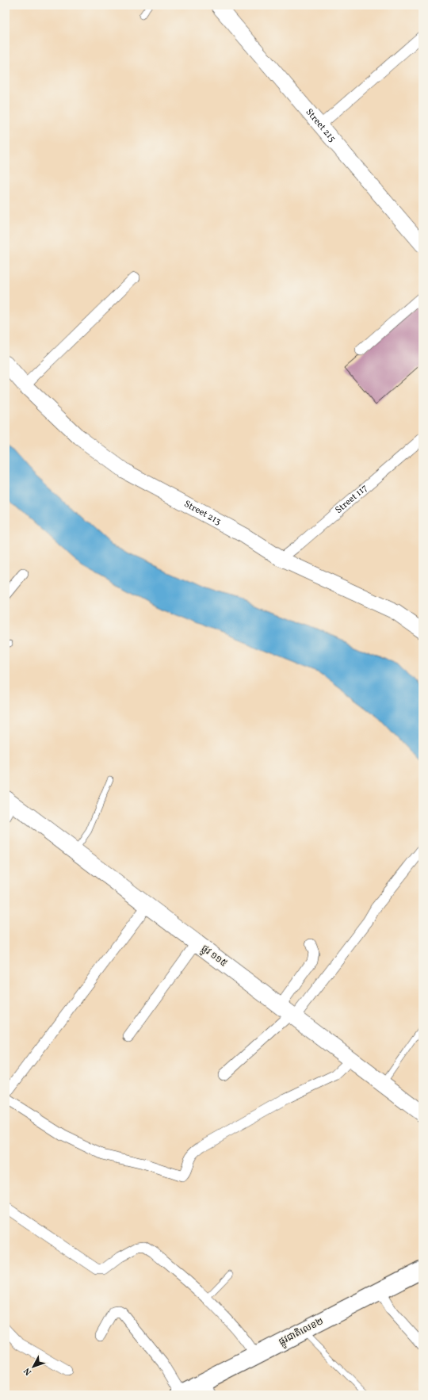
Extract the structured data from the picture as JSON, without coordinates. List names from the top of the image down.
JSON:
{
  "streets": {
    "highway": ["ផ្លូវជាតិលេខ២"],
    "main road": ["ផ្លូវ ១១៥"],
    "street": ["Street 215", "Street 117", "Street 213"]
  },
  "crossings": [
    ["Street 117", "Street 213"]
  ],
  "north": "bottom left"
}
